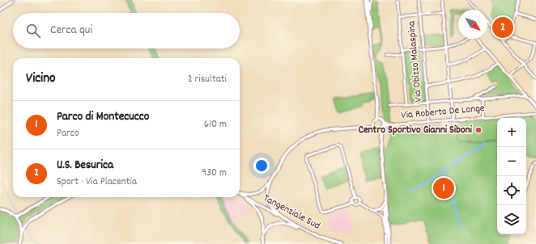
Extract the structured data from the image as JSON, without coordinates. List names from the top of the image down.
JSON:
{
  "streets": {
    "main road": ["Tangenziale Sud"],
    "street": ["Via Obizzo Malaspina", "Via Roberto De Longe"]
  },
  "crossings": [
    ["Via Obizzo Malaspina", "Via Roberto De Longe"]
  ],
  "places": ["Centro Sportivo Gianni Siboni"],
  "north": "bottom right",
  "page": {
    "search": "Cerca qui",
    "pins": ["2", "1"],
    "heading": ["Vicino", "2 risultati"],
    "list": [
      {
        "mark": "1",
        "name": "Parco di Montecucco",
        "note": "Parco",
        "value": "610 m"
      },
      {
        "mark": "2",
        "name": "U.S. Besurica",
        "note": "Sport · Via Placentia",
        "value": "930 m"
      }
    ],
    "map_buttons": ["+", "−"]
  }
}
